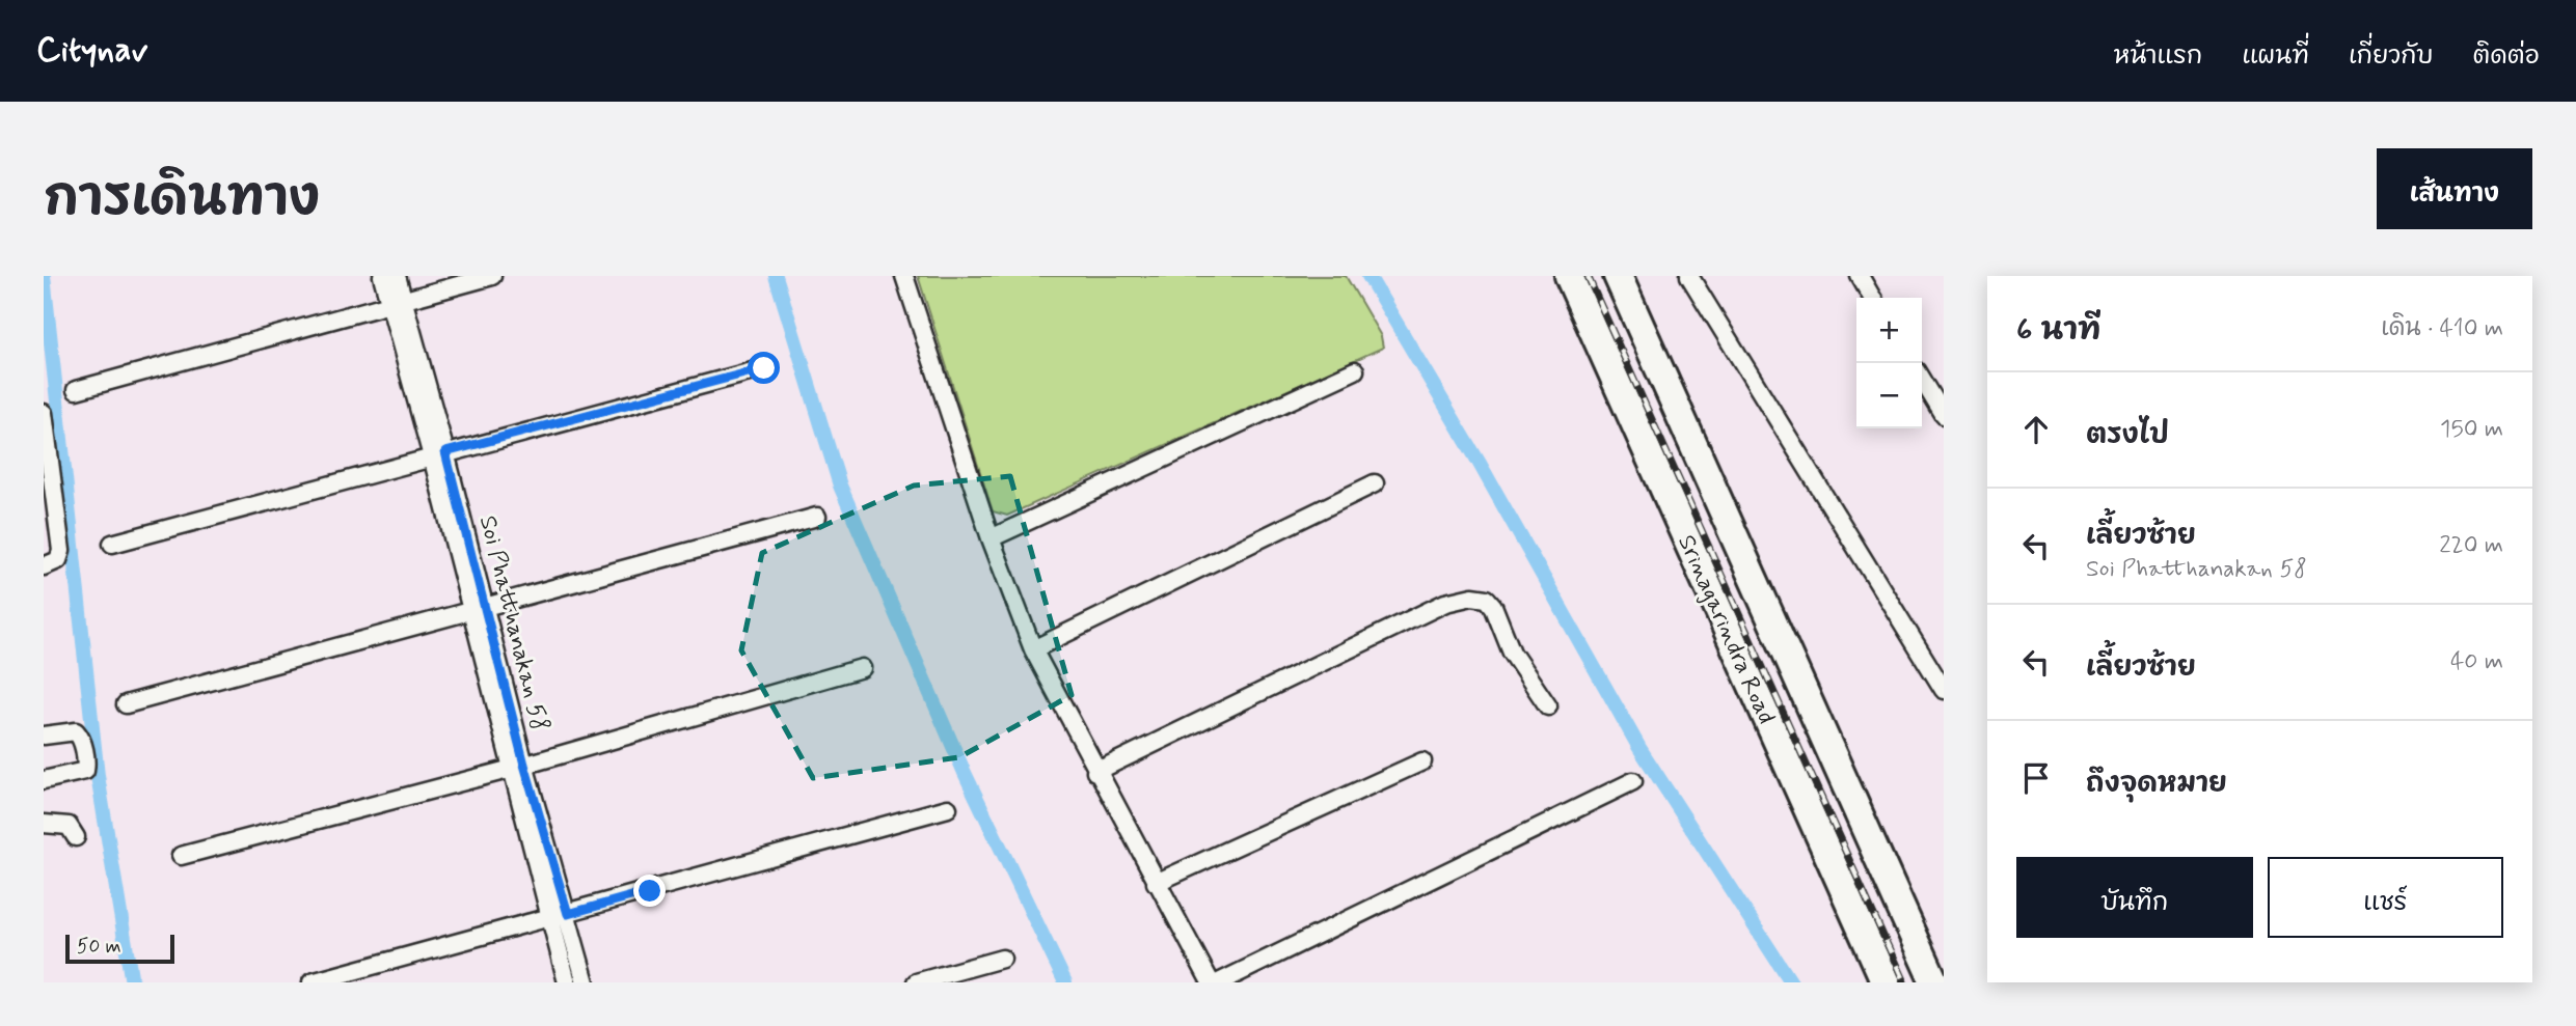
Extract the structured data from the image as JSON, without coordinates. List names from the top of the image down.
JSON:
{
  "streets": {
    "main road": ["Srinagarindra Road"],
    "street": ["Soi Phatthanakan 58"]
  },
  "scale_bar": "50 m",
  "page": {
    "header": "Citynav",
    "nav": [
      "หน้าแรก",
      "แผนที่",
      "เกี่ยวกับ",
      "ติดต่อ"
    ],
    "title": "การเดินทาง",
    "buttons": [
      "เส้นทาง",
      ["บันทึก", "แชร์"]
    ],
    "heading": ["6 นาที", "เดิน · 410 m"],
    "map_buttons": ["+", "−"],
    "list": [
      ["ตรงไป", "150 m"],
      ["เลี้ยวซ้าย", "Soi Phatthanakan 58", "220 m"],
      ["เลี้ยวซ้าย", "40 m"],
      "ถึงจุดหมาย"
    ],
    "scale": "50 m"
  }
}
